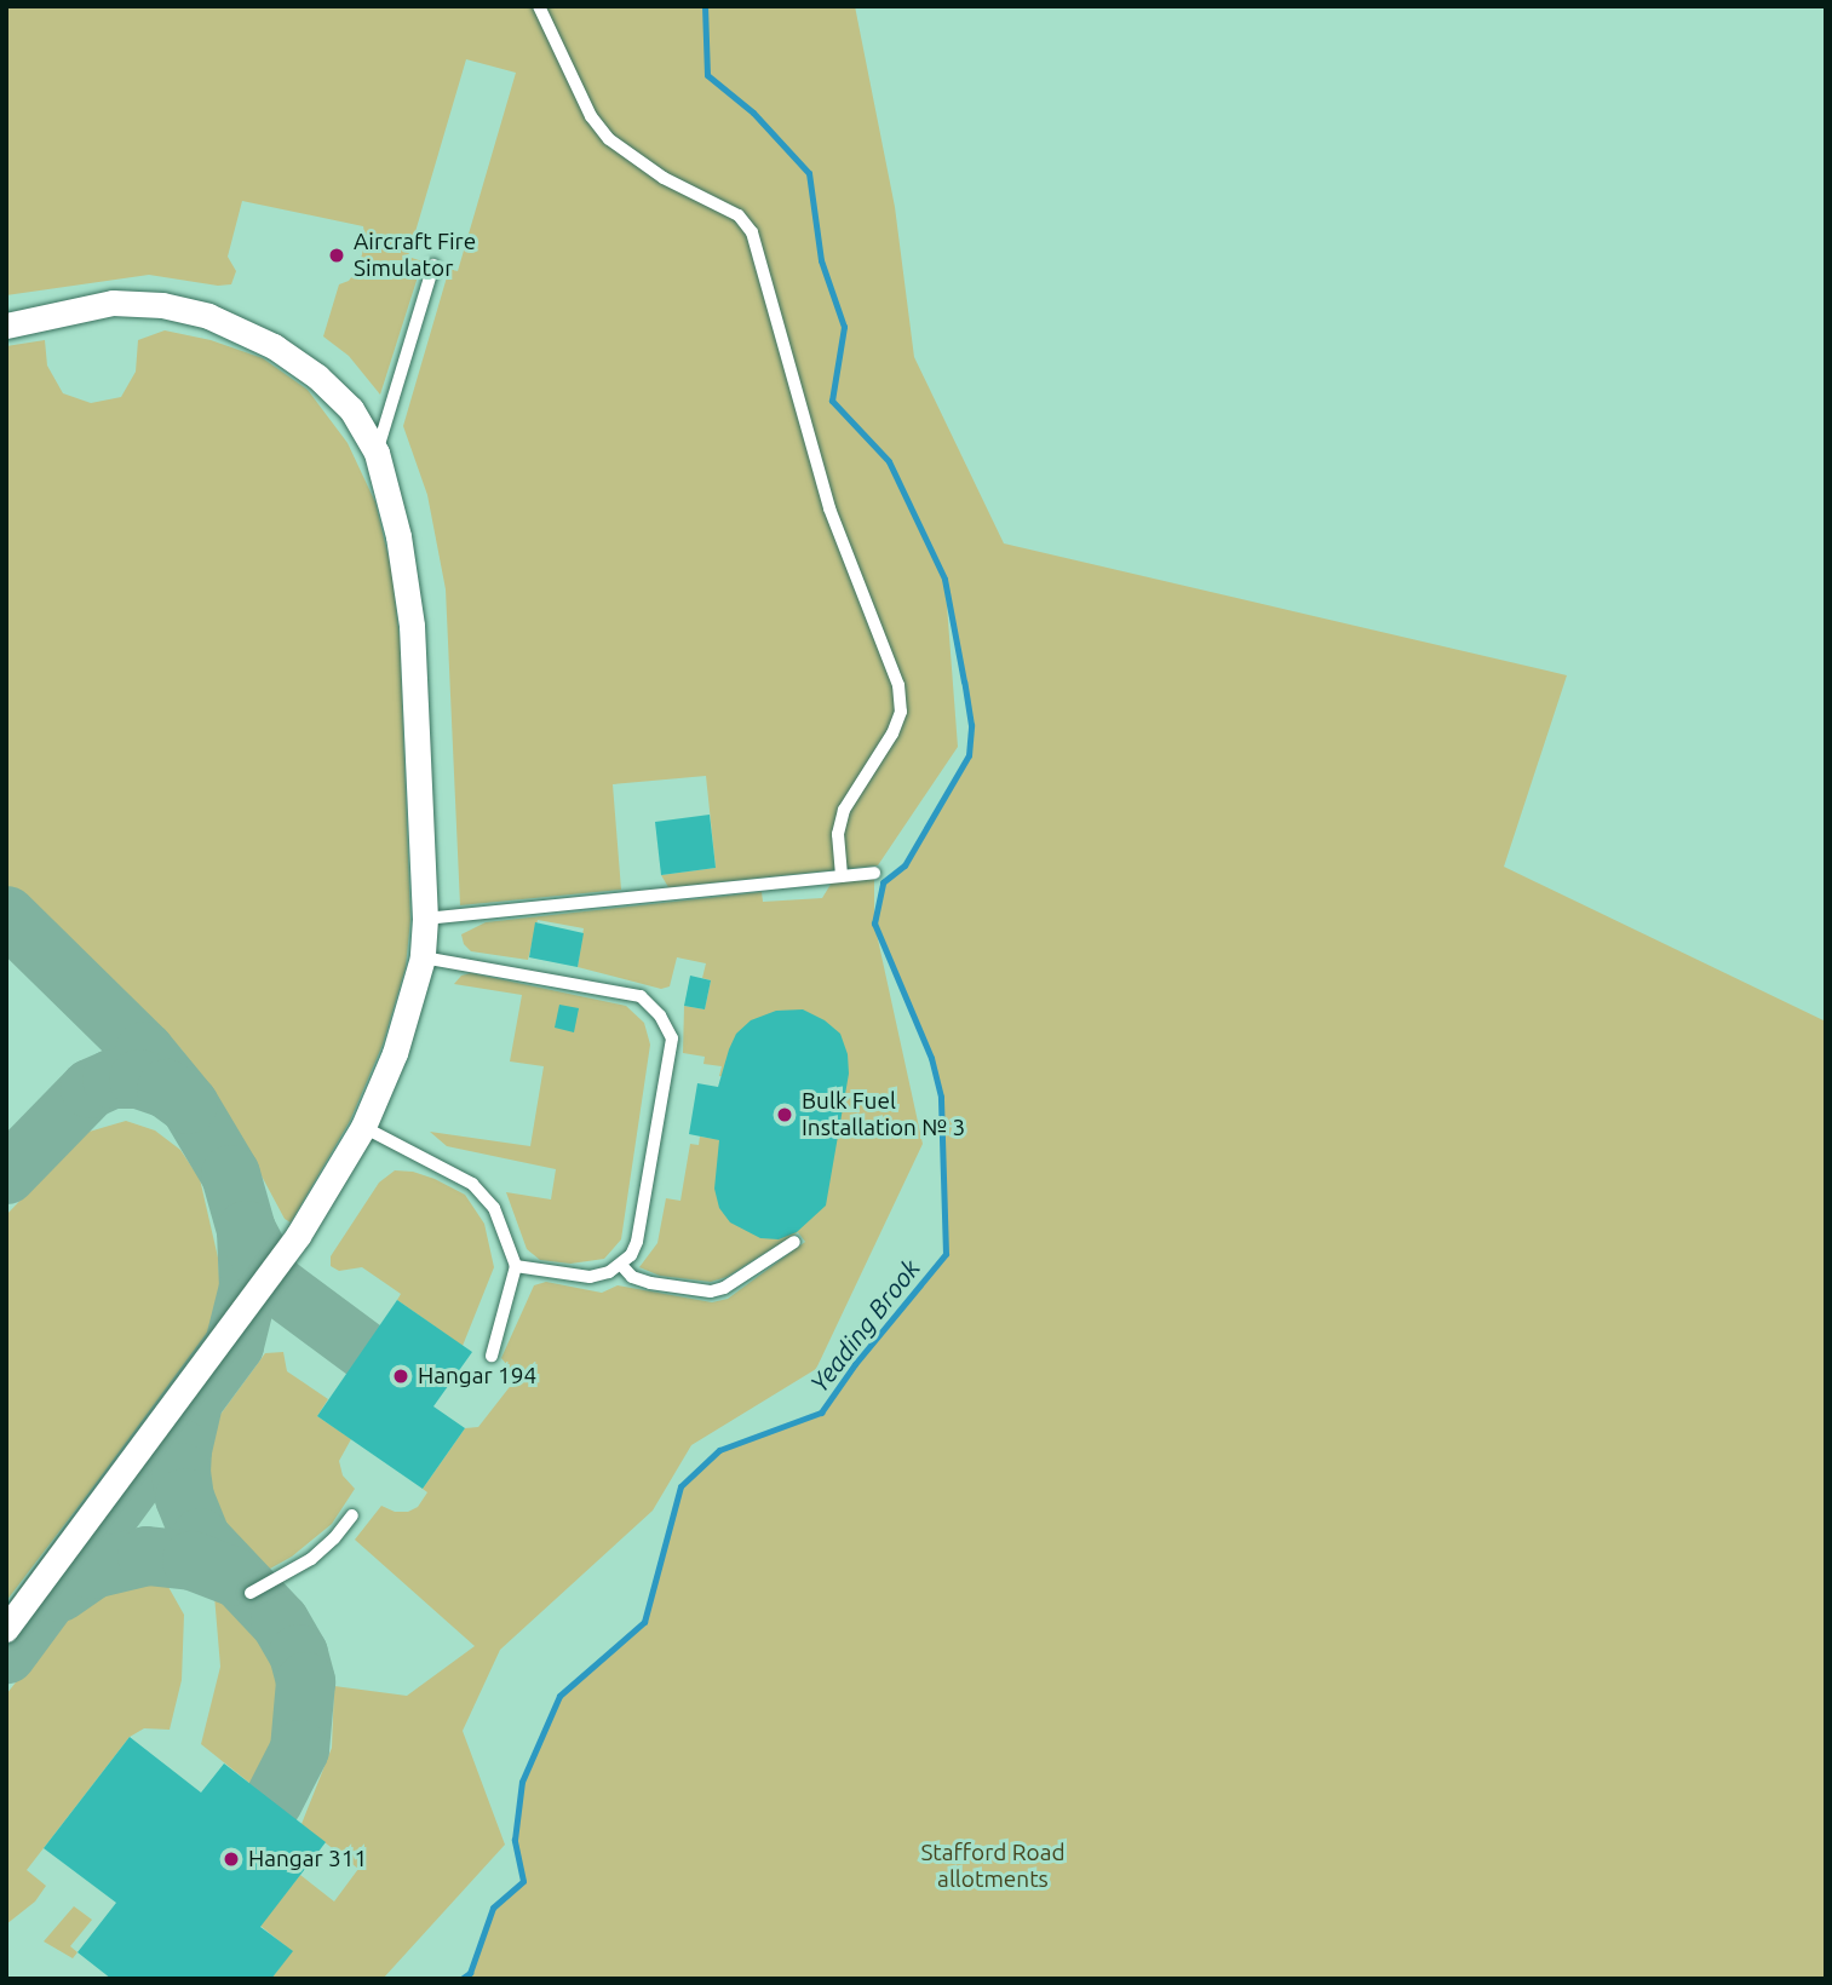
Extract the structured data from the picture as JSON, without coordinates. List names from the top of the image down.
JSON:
{
  "water": ["Yeading Brook"],
  "parks": ["Stafford Road allotments"],
  "places": [
    "Aircraft Fire Simulator",
    "Bulk Fuel Installation № 3",
    "Hangar 194",
    "Hangar 311"
  ]
}
